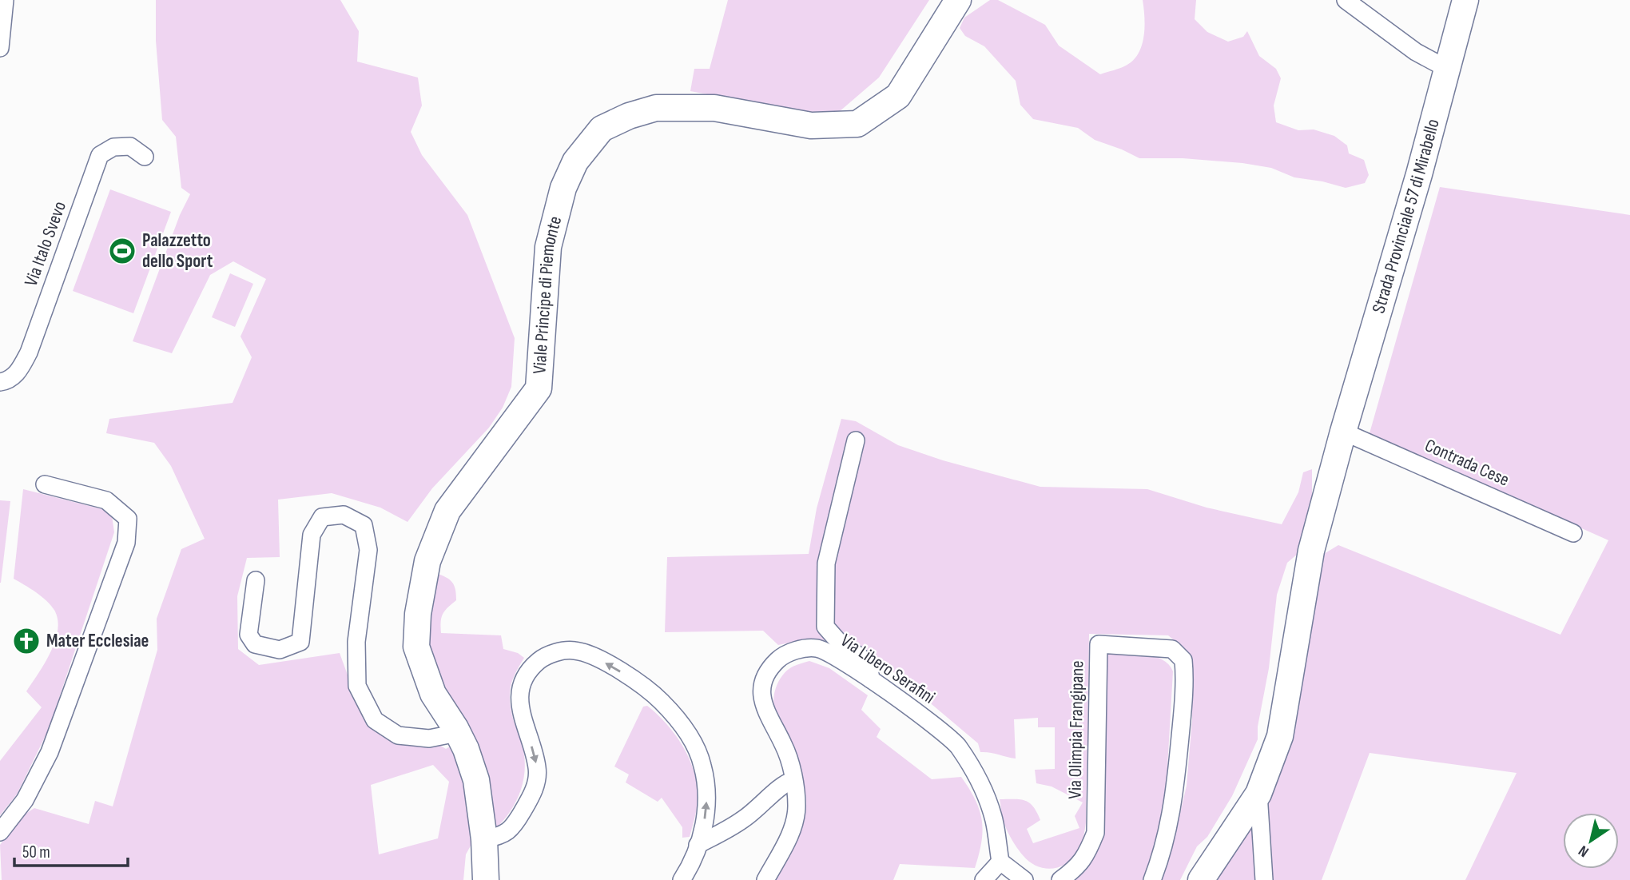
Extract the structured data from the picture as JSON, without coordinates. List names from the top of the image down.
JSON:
{
  "streets": {
    "street": [
      "Strada Provinciale 57 di Mirabello",
      "Via Italo Svevo",
      "Viale Principe di Piemonte",
      "Contrada Cese",
      "Via Libero Serafini",
      "Via Olimpia Frangipane"
    ]
  },
  "crossings": [
    ["Strada Provinciale 57 di Mirabello", "Contrada Cese"]
  ],
  "places": {
    "sports": ["Palazzetto dello Sport"],
    "church": ["Mater Ecclesiae"]
  },
  "scale_bar": "50 m",
  "north": "bottom left"
}
